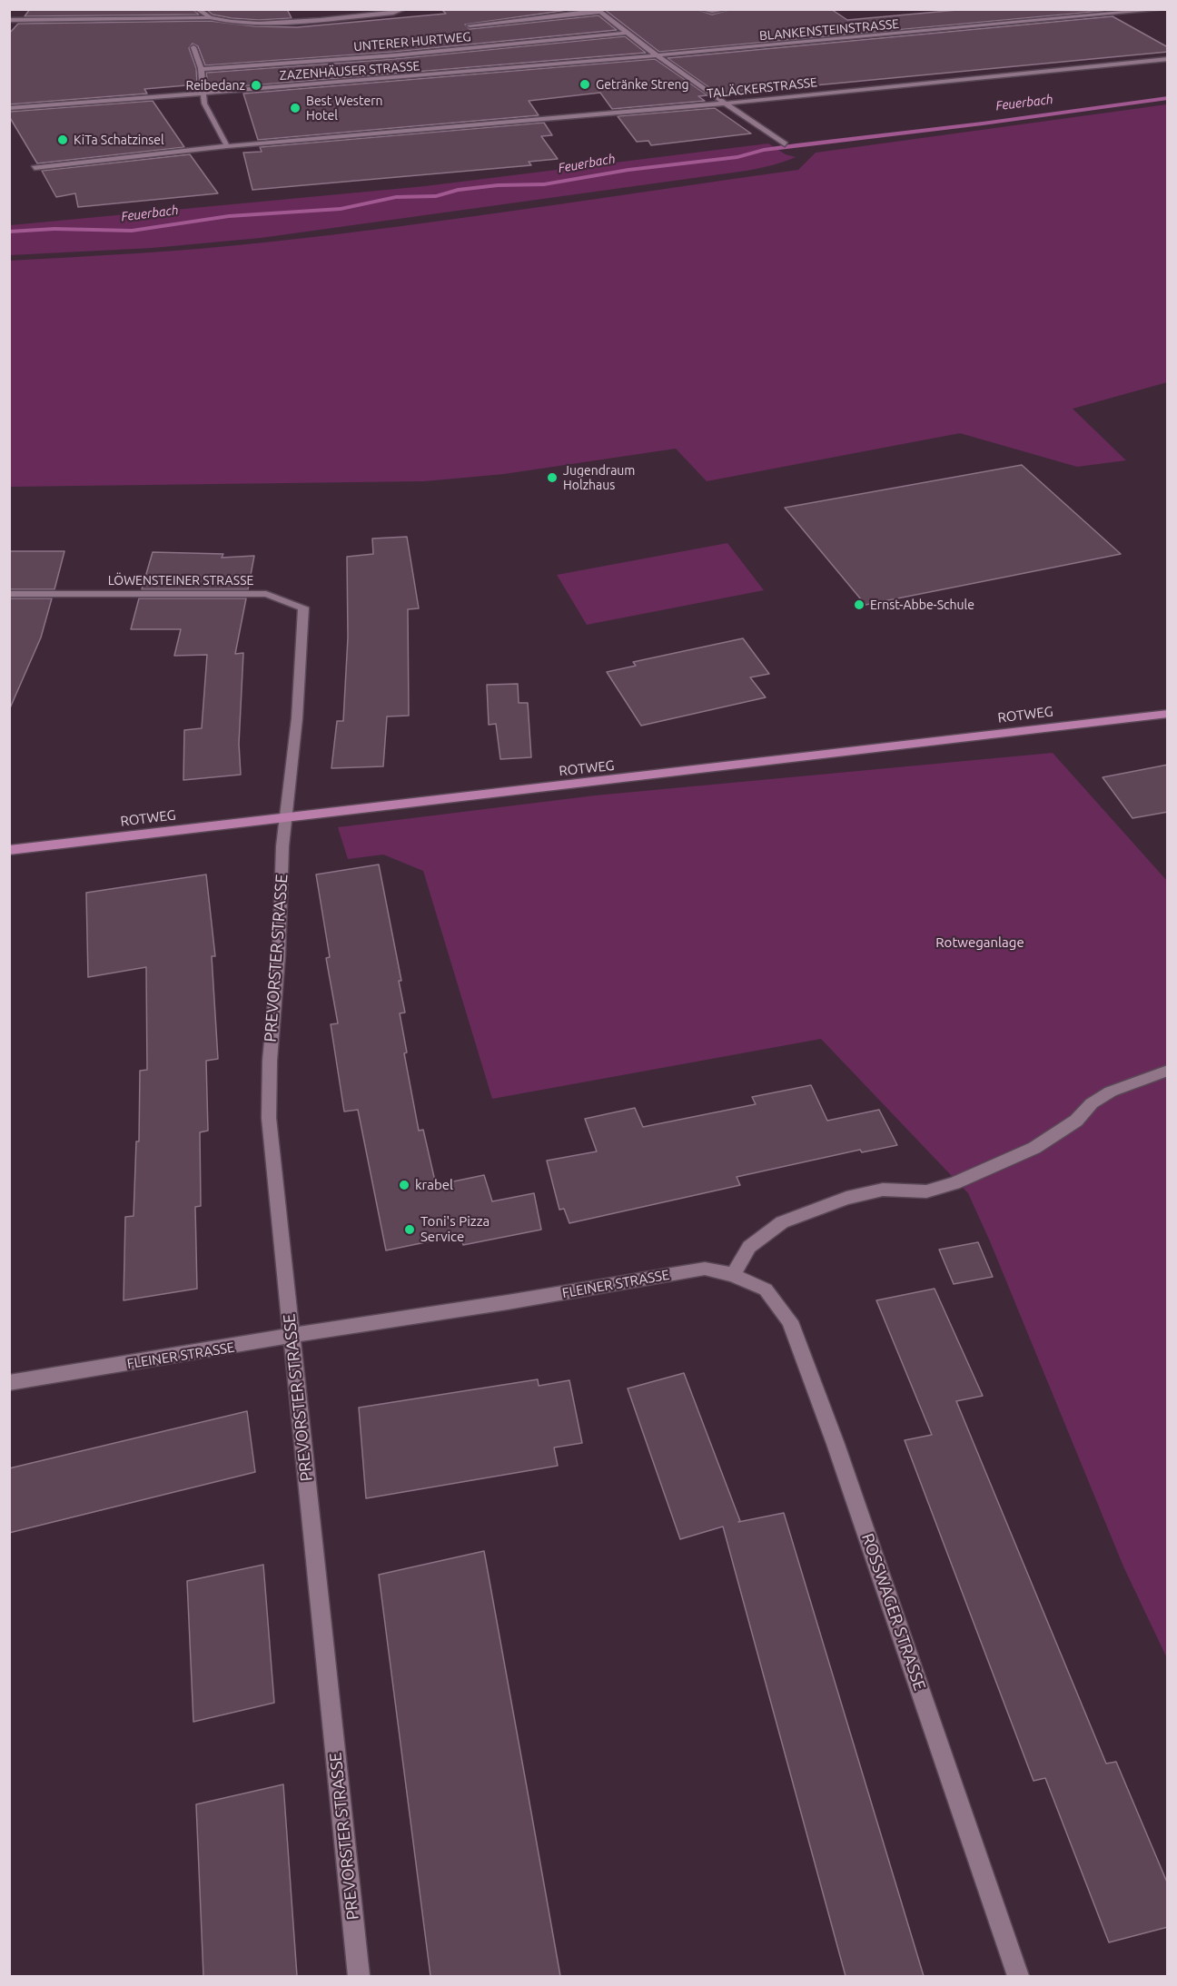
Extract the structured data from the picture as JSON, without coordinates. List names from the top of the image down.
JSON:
{
  "streets": {
    "main road": ["ROTWEG"],
    "street": [
      "BLANKENSTEINSTRASSE",
      "UNTERER HURTWEG",
      "ZAZENHÄUSER STRASSE",
      "TALÄCKERSTRASSE",
      "LÖWENSTEINER STRASSE",
      "PREVORSTER STRASSE",
      "FLEINER STRASSE",
      "ROSSWAGER STRASSE"
    ]
  },
  "crossings": [
    ["BLANKENSTEINSTRASSE", "ZAZENHÄUSER STRASSE"],
    ["LÖWENSTEINER STRASSE", "ROTWEG"],
    ["LÖWENSTEINER STRASSE", "PREVORSTER STRASSE"],
    ["ROTWEG", "PREVORSTER STRASSE"],
    ["PREVORSTER STRASSE", "FLEINER STRASSE"],
    ["FLEINER STRASSE", "ROSSWAGER STRASSE"]
  ],
  "water": ["Feuerbach"],
  "parks": ["Rotweganlage"],
  "places": [
    "Getränke Streng",
    "Reibedanz",
    "Best Western Hotel",
    "KiTa Schatzinsel",
    "Jugendraum Holzhaus",
    "Ernst-Abbe-Schule",
    "krabel",
    "Toni's Pizza Service"
  ]
}
